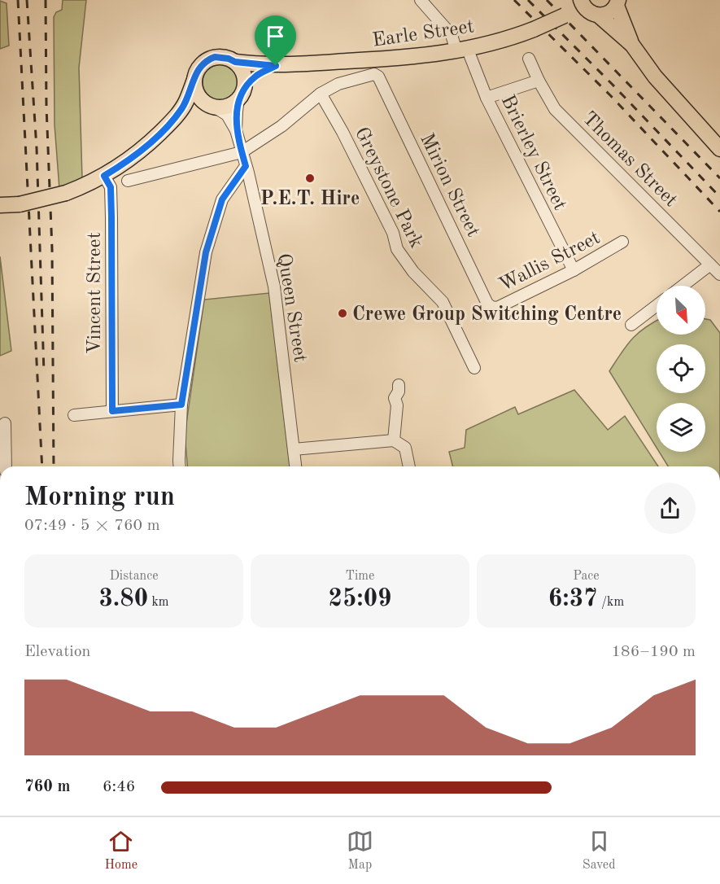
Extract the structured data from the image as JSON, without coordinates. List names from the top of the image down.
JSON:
{
  "streets": {
    "main road": ["Earle Street"],
    "street": [
      "Brierley Street",
      "Thomas Street",
      "Mirion Street",
      "Greystone Park",
      "Wallis Street",
      "Vincent Street",
      "Queen Street"
    ]
  },
  "crossings": [
    ["Earle Street", "Brierley Street"],
    ["Earle Street", "Mirion Street"],
    ["Earle Street", "Greystone Park"],
    ["Earle Street", "Queen Street"],
    ["Brierley Street", "Wallis Street"],
    ["Mirion Street", "Wallis Street"]
  ],
  "places": ["P.E.T. Hire", "Crewe Group Switching Centre"],
  "north": "bottom right",
  "page": {
    "heading": ["Morning run", "07:49 · 5 × 760 m"],
    "stats": [
      ["Distance", "3.80 km"],
      ["Time", "25:09"],
      ["Pace", "6:37 /km"]
    ],
    "chart": ["Elevation", "186–190 m"],
    "list": [
      {
        "name": "760 m",
        "note": "6:46"
      }
    ],
    "tabs": ["Home", "Map", "Saved"]
  }
}
